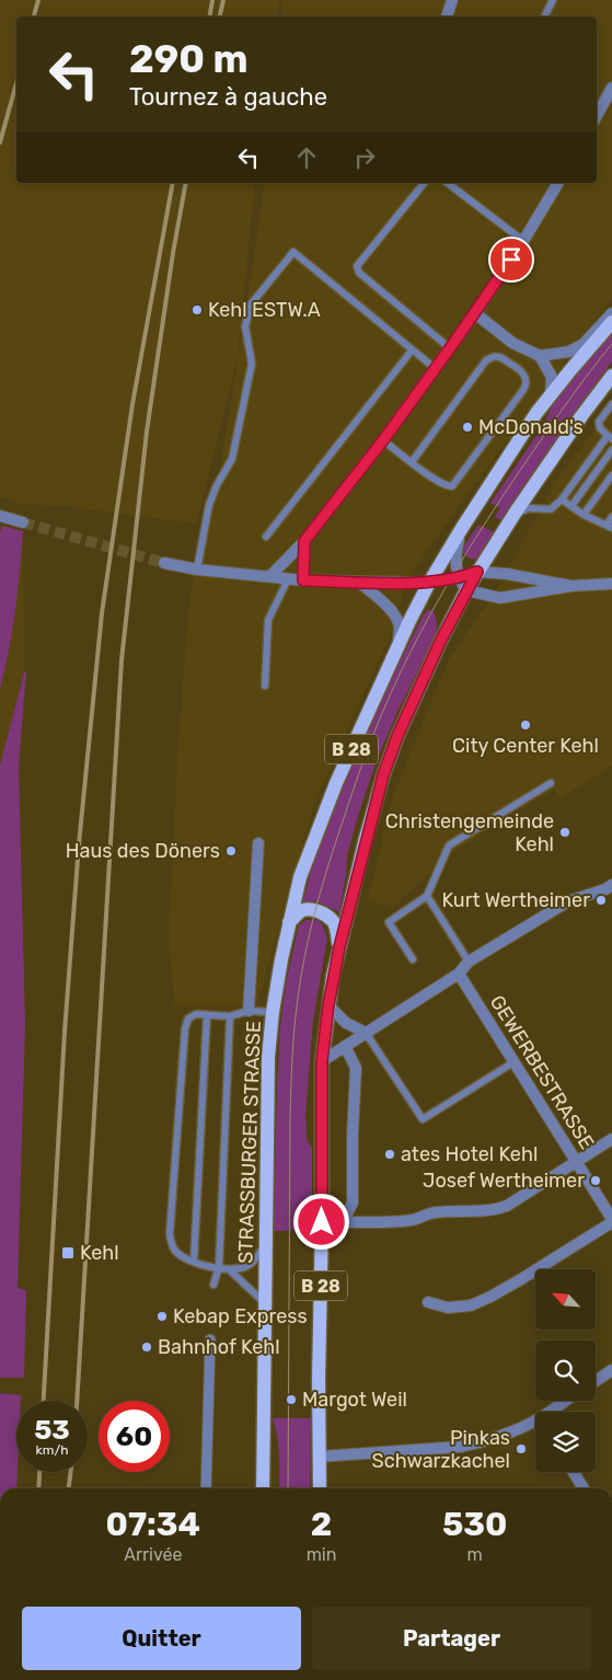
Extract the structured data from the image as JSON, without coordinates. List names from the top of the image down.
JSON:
{
  "streets": {
    "main road": ["B 28", "STRASSBURGER STRASSE"],
    "street": ["GEWERBESTRASSE"]
  },
  "places": {
    "other": [
      "Kehl ESTW.A",
      "McDonald's",
      "City Center Kehl",
      "Christengemeinde Kehl",
      "Haus des Döners",
      "Kurt Wertheimer",
      "ates Hotel Kehl",
      "Josef Wertheimer",
      "Kebap Express",
      "Bahnhof Kehl",
      "Margot Weil",
      "Pinkas Schwarzkachel"
    ],
    "transit": ["Kehl"]
  },
  "north": "top left",
  "page": {
    "turn": ["290 m", "Tournez à gauche"],
    "speed": "53 km/h",
    "limit": "60",
    "eta": [
      "07:34",
      "Arrivée",
      "2",
      "min",
      "530",
      "m"
    ],
    "buttons": ["Quitter", "Partager"]
  }
}
